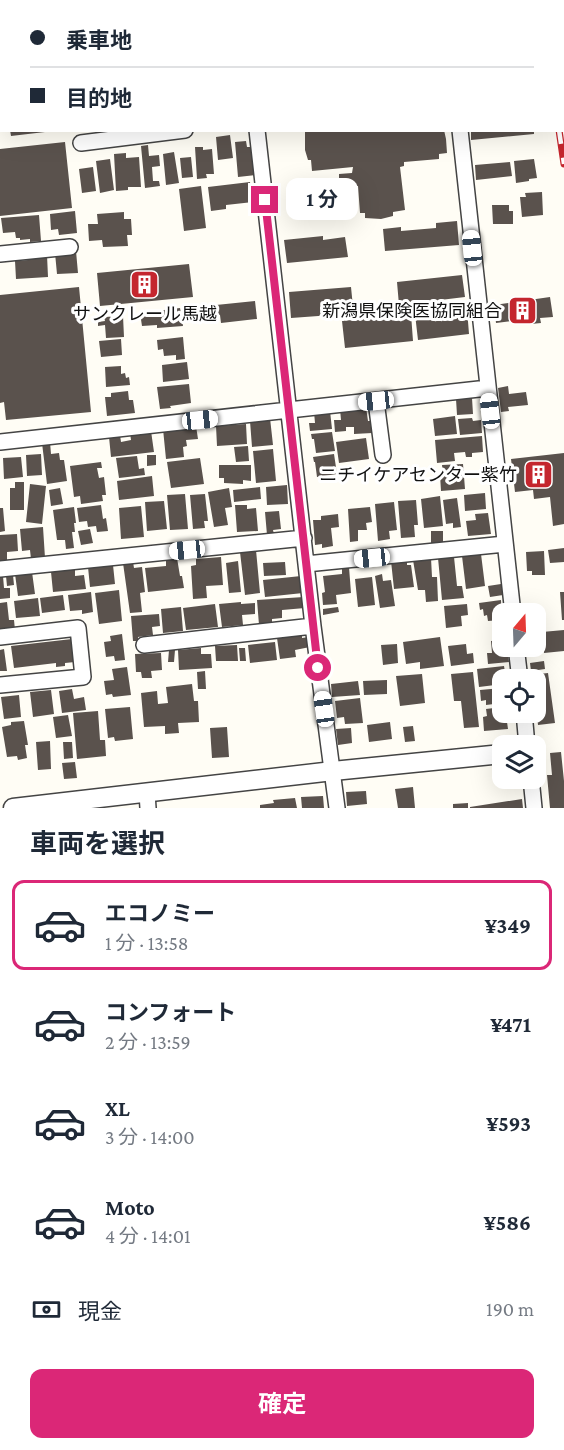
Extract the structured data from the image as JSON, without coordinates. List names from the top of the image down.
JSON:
{
  "places": {
    "building": ["サンクレール馬越", "新潟県保険医協同組合", "ニチイケアセンター紫竹"]
  },
  "north": "top",
  "page": {
    "banner": ["乗車地", "目的地"],
    "bubble": "1 分",
    "heading": "車両を選択",
    "list": [
      {
        "name": "エコノミー",
        "note": "1 分 · 13:58",
        "value": "¥349"
      },
      {
        "name": "コンフォート",
        "note": "2 分 · 13:59",
        "value": "¥471"
      },
      {
        "name": "XL",
        "note": "3 分 · 14:00",
        "value": "¥593"
      },
      {
        "name": "Moto",
        "note": "4 分 · 14:01",
        "value": "¥586"
      }
    ],
    "pay": ["現金", "190 m"],
    "buttons": "確定"
  }
}
